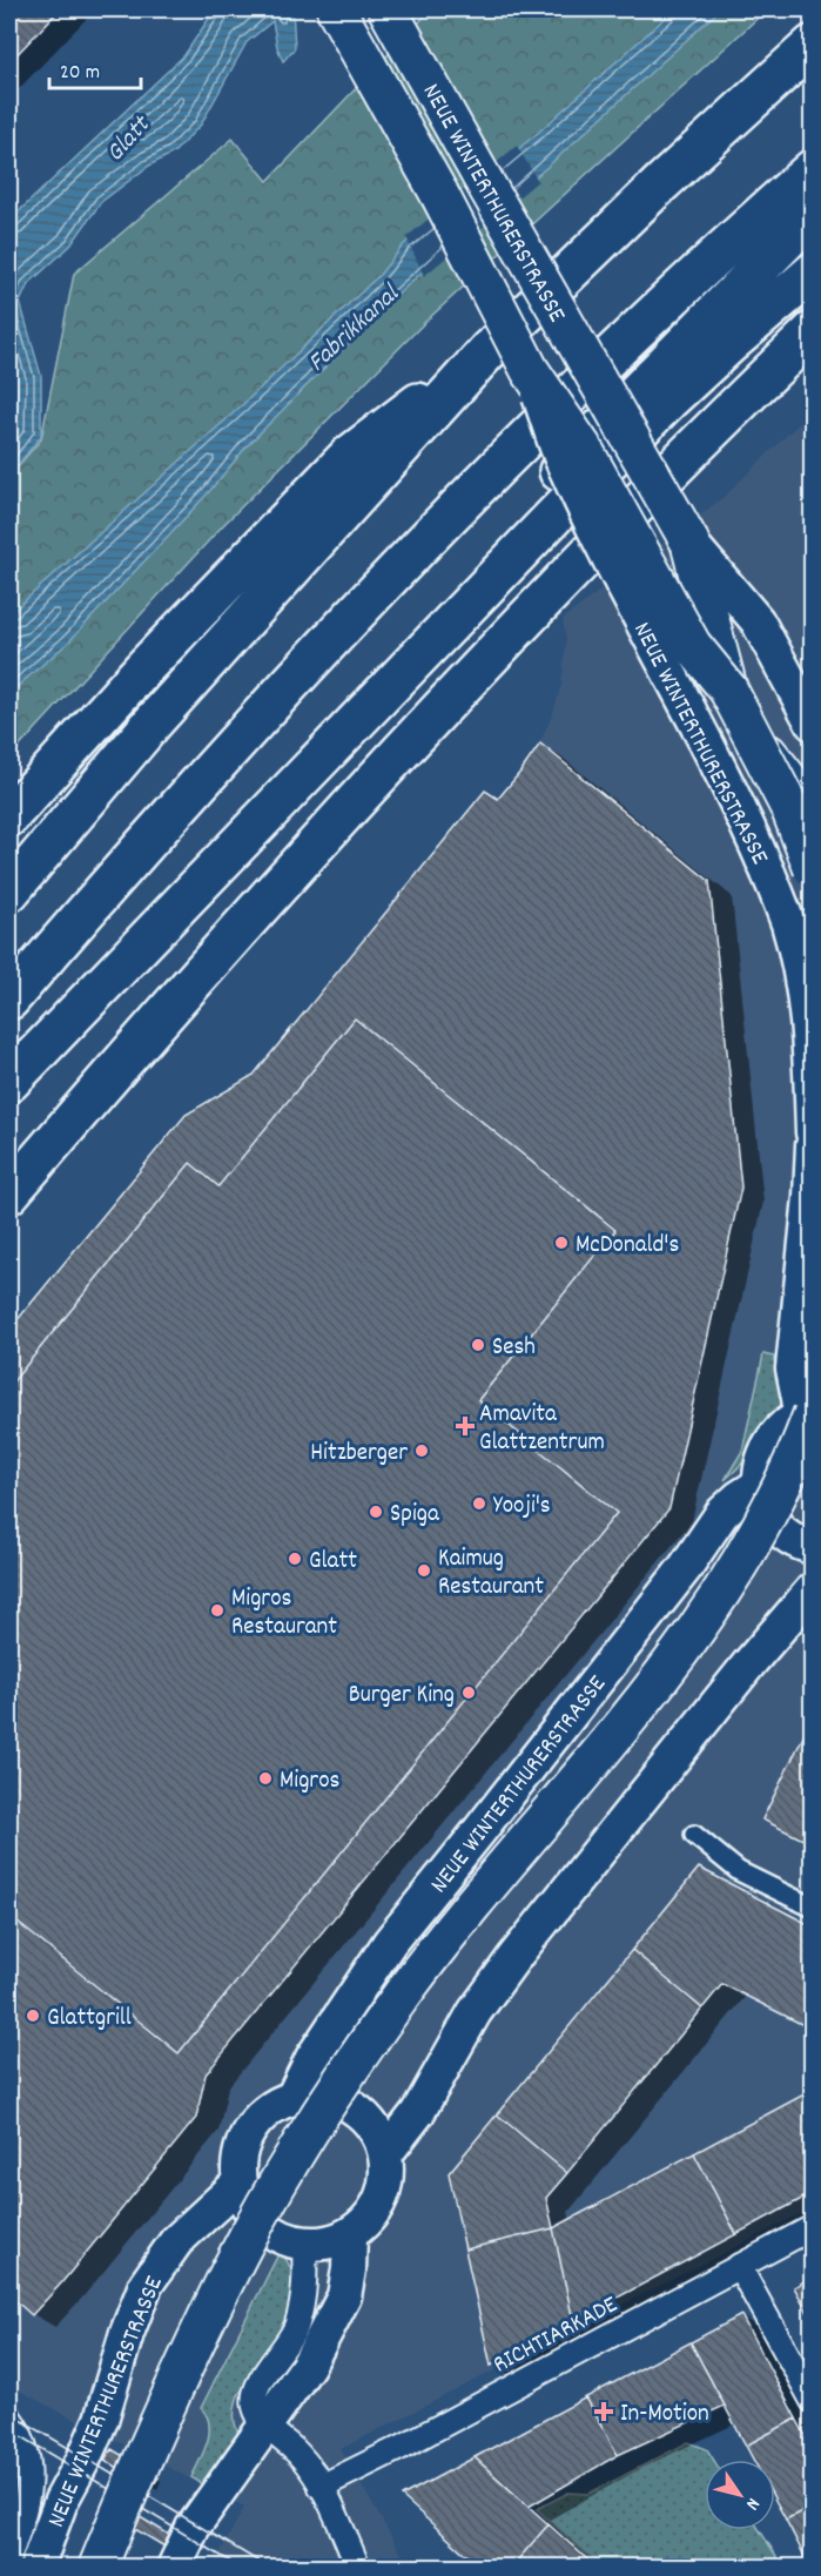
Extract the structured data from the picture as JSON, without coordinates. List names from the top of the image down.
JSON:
{
  "streets": {
    "main road": ["NEUE WINTERTHURERSTRASSE"],
    "street": ["RICHTIARKADE"]
  },
  "water": ["Glatt", "Fabrikkanal"],
  "places": {
    "other": [
      "McDonald's",
      "Sesh",
      "Hitzberger",
      "Yooji's",
      "Spiga",
      "Glatt",
      "Kaimug Restaurant",
      "Migros Restaurant",
      "Burger King",
      "Migros",
      "Glattgrill"
    ],
    "health": ["Amavita Glattzentrum", "In-Motion"]
  },
  "scale_bar": "20 m",
  "north": "bottom right"
}
